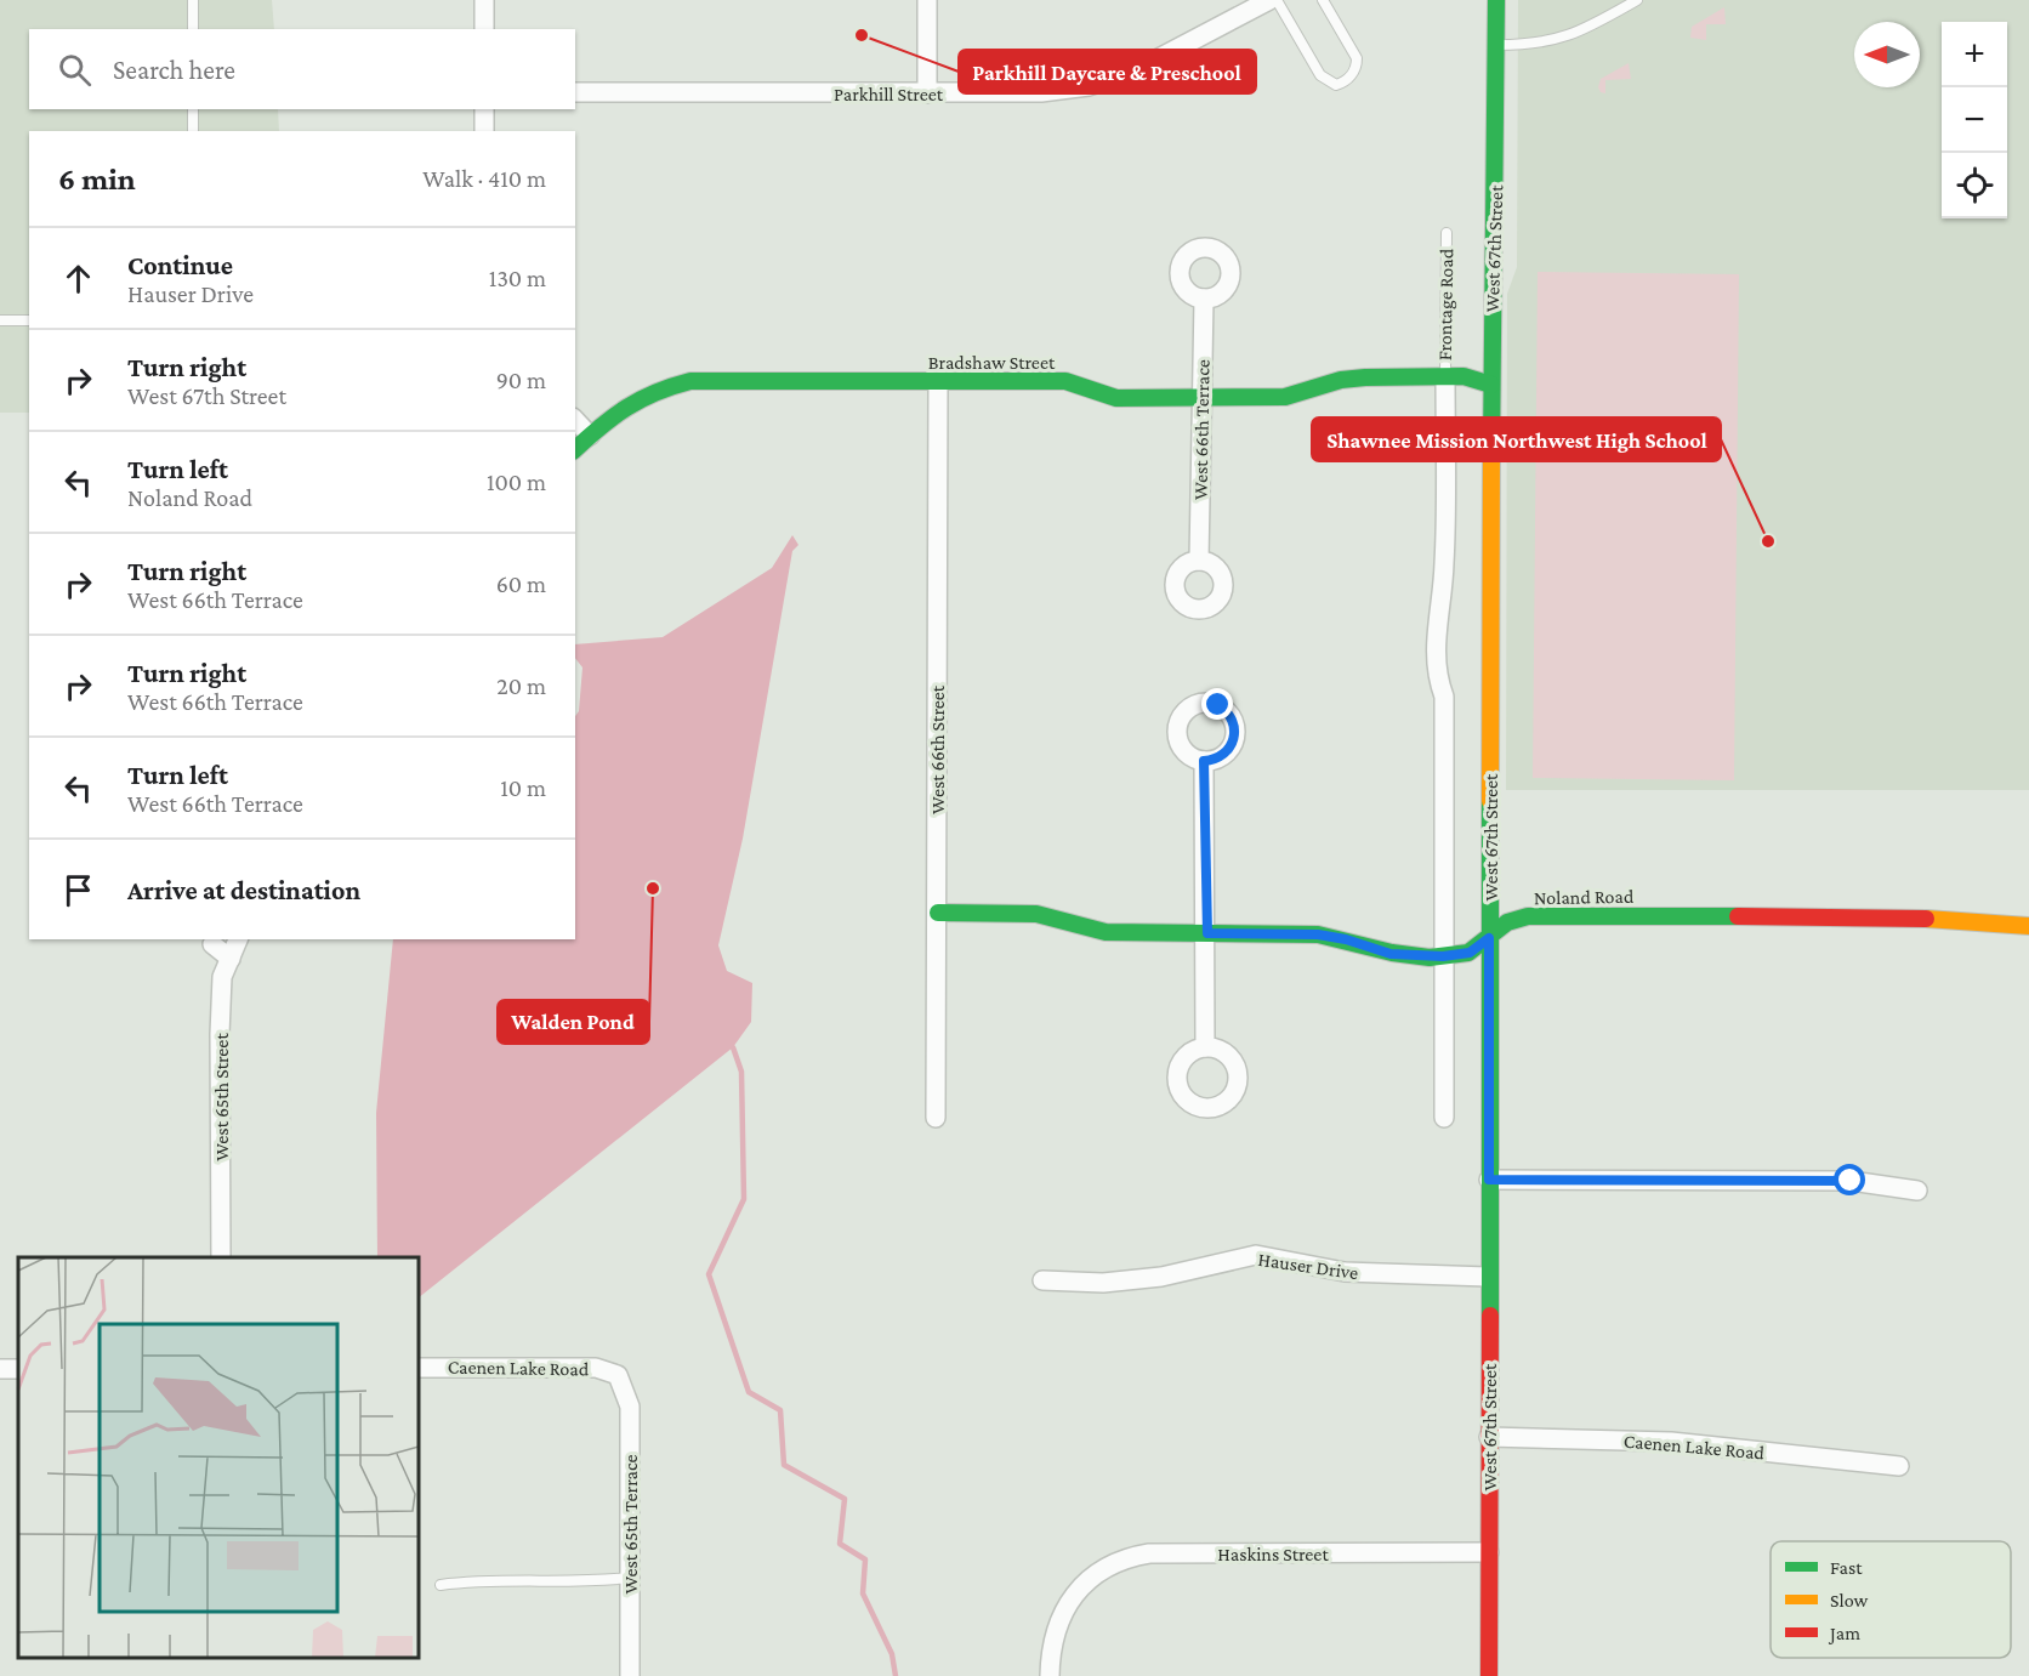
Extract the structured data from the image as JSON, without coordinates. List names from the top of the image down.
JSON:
{
  "streets": {
    "street": [
      "Parkhill Street",
      "West 67th Street",
      "Bradshaw Street",
      "West 66th Terrace",
      "West 66th Street",
      "Noland Road",
      "West 65th Street",
      "Hauser Drive",
      "Caenen Lake Road",
      "West 65th Terrace",
      "Haskins Street"
    ],
    "lane": ["Frontage Road"]
  },
  "crossings": [
    ["West 67th Street", "Bradshaw Street"],
    ["West 67th Street", "Noland Road"],
    ["West 67th Street", "Hauser Drive"],
    ["West 67th Street", "Caenen Lake Road"],
    ["West 67th Street", "Haskins Street"],
    ["Frontage Road", "Bradshaw Street"],
    ["Bradshaw Street", "West 66th Terrace"],
    ["Bradshaw Street", "West 66th Street"],
    ["West 66th Street", "Noland Road"],
    ["Caenen Lake Road", "West 65th Terrace"]
  ],
  "places": ["Parkhill Daycare & Preschool", "Shawnee Mission Northwest High School", "Walden Pond"],
  "legend": ["Fast", "Slow", "Jam"],
  "north": "left",
  "page": {
    "map_buttons": ["+", "−"],
    "search": "Search here",
    "heading": ["6 min", "Walk · 410 m"],
    "list": [
      ["Continue", "Hauser Drive", "130 m"],
      ["Turn right", "West 67th Street", "90 m"],
      ["Turn left", "Noland Road", "100 m"],
      ["Turn right", "West 66th Terrace", "60 m"],
      ["Turn right", "West 66th Terrace", "20 m"],
      ["Turn left", "West 66th Terrace", "10 m"],
      "Arrive at destination"
    ]
  }
}
